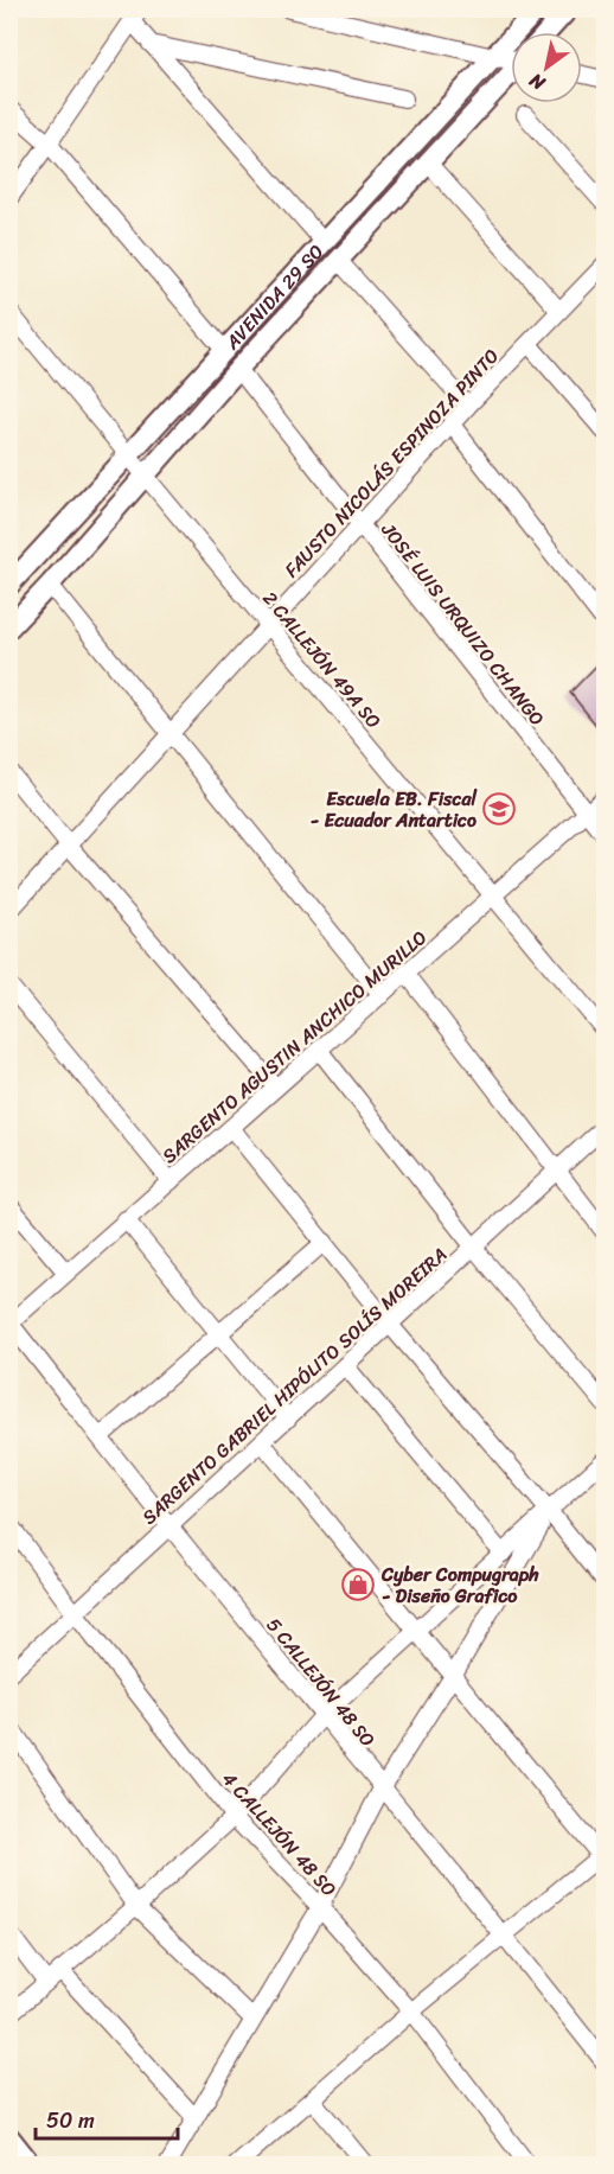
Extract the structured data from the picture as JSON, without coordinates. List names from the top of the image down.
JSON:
{
  "streets": {
    "street": [
      "AVENIDA 29 SO",
      "FAUSTO NICOLÁS ESPINOZA PINTO",
      "JOSÉ LUIS URQUIZO CHANGO",
      "2 CALLEJÓN 49A SO",
      "SARGENTO AGUSTIN ANCHICO MURILLO",
      "SARGENTO GABRIEL HIPÓLITO SOLÍS MOREIRA",
      "5 CALLEJÓN 48 SO",
      "4 CALLEJÓN 48 SO"
    ]
  },
  "crossings": [
    ["AVENIDA 29 SO", "JOSÉ LUIS URQUIZO CHANGO"],
    ["AVENIDA 29 SO", "2 CALLEJÓN 49A SO"],
    ["FAUSTO NICOLÁS ESPINOZA PINTO", "JOSÉ LUIS URQUIZO CHANGO"],
    ["FAUSTO NICOLÁS ESPINOZA PINTO", "2 CALLEJÓN 49A SO"],
    ["JOSÉ LUIS URQUIZO CHANGO", "SARGENTO AGUSTIN ANCHICO MURILLO"],
    ["2 CALLEJÓN 49A SO", "SARGENTO AGUSTIN ANCHICO MURILLO"],
    ["SARGENTO AGUSTIN ANCHICO MURILLO", "5 CALLEJÓN 48 SO"],
    ["SARGENTO GABRIEL HIPÓLITO SOLÍS MOREIRA", "5 CALLEJÓN 48 SO"],
    ["SARGENTO GABRIEL HIPÓLITO SOLÍS MOREIRA", "4 CALLEJÓN 48 SO"]
  ],
  "places": {
    "school or university": ["Escuela EB. Fiscal - Ecuador Antartico"],
    "shop": ["Cyber Compugraph - Diseño Grafico"]
  },
  "scale_bar": "50 m",
  "north": "bottom left"
}
